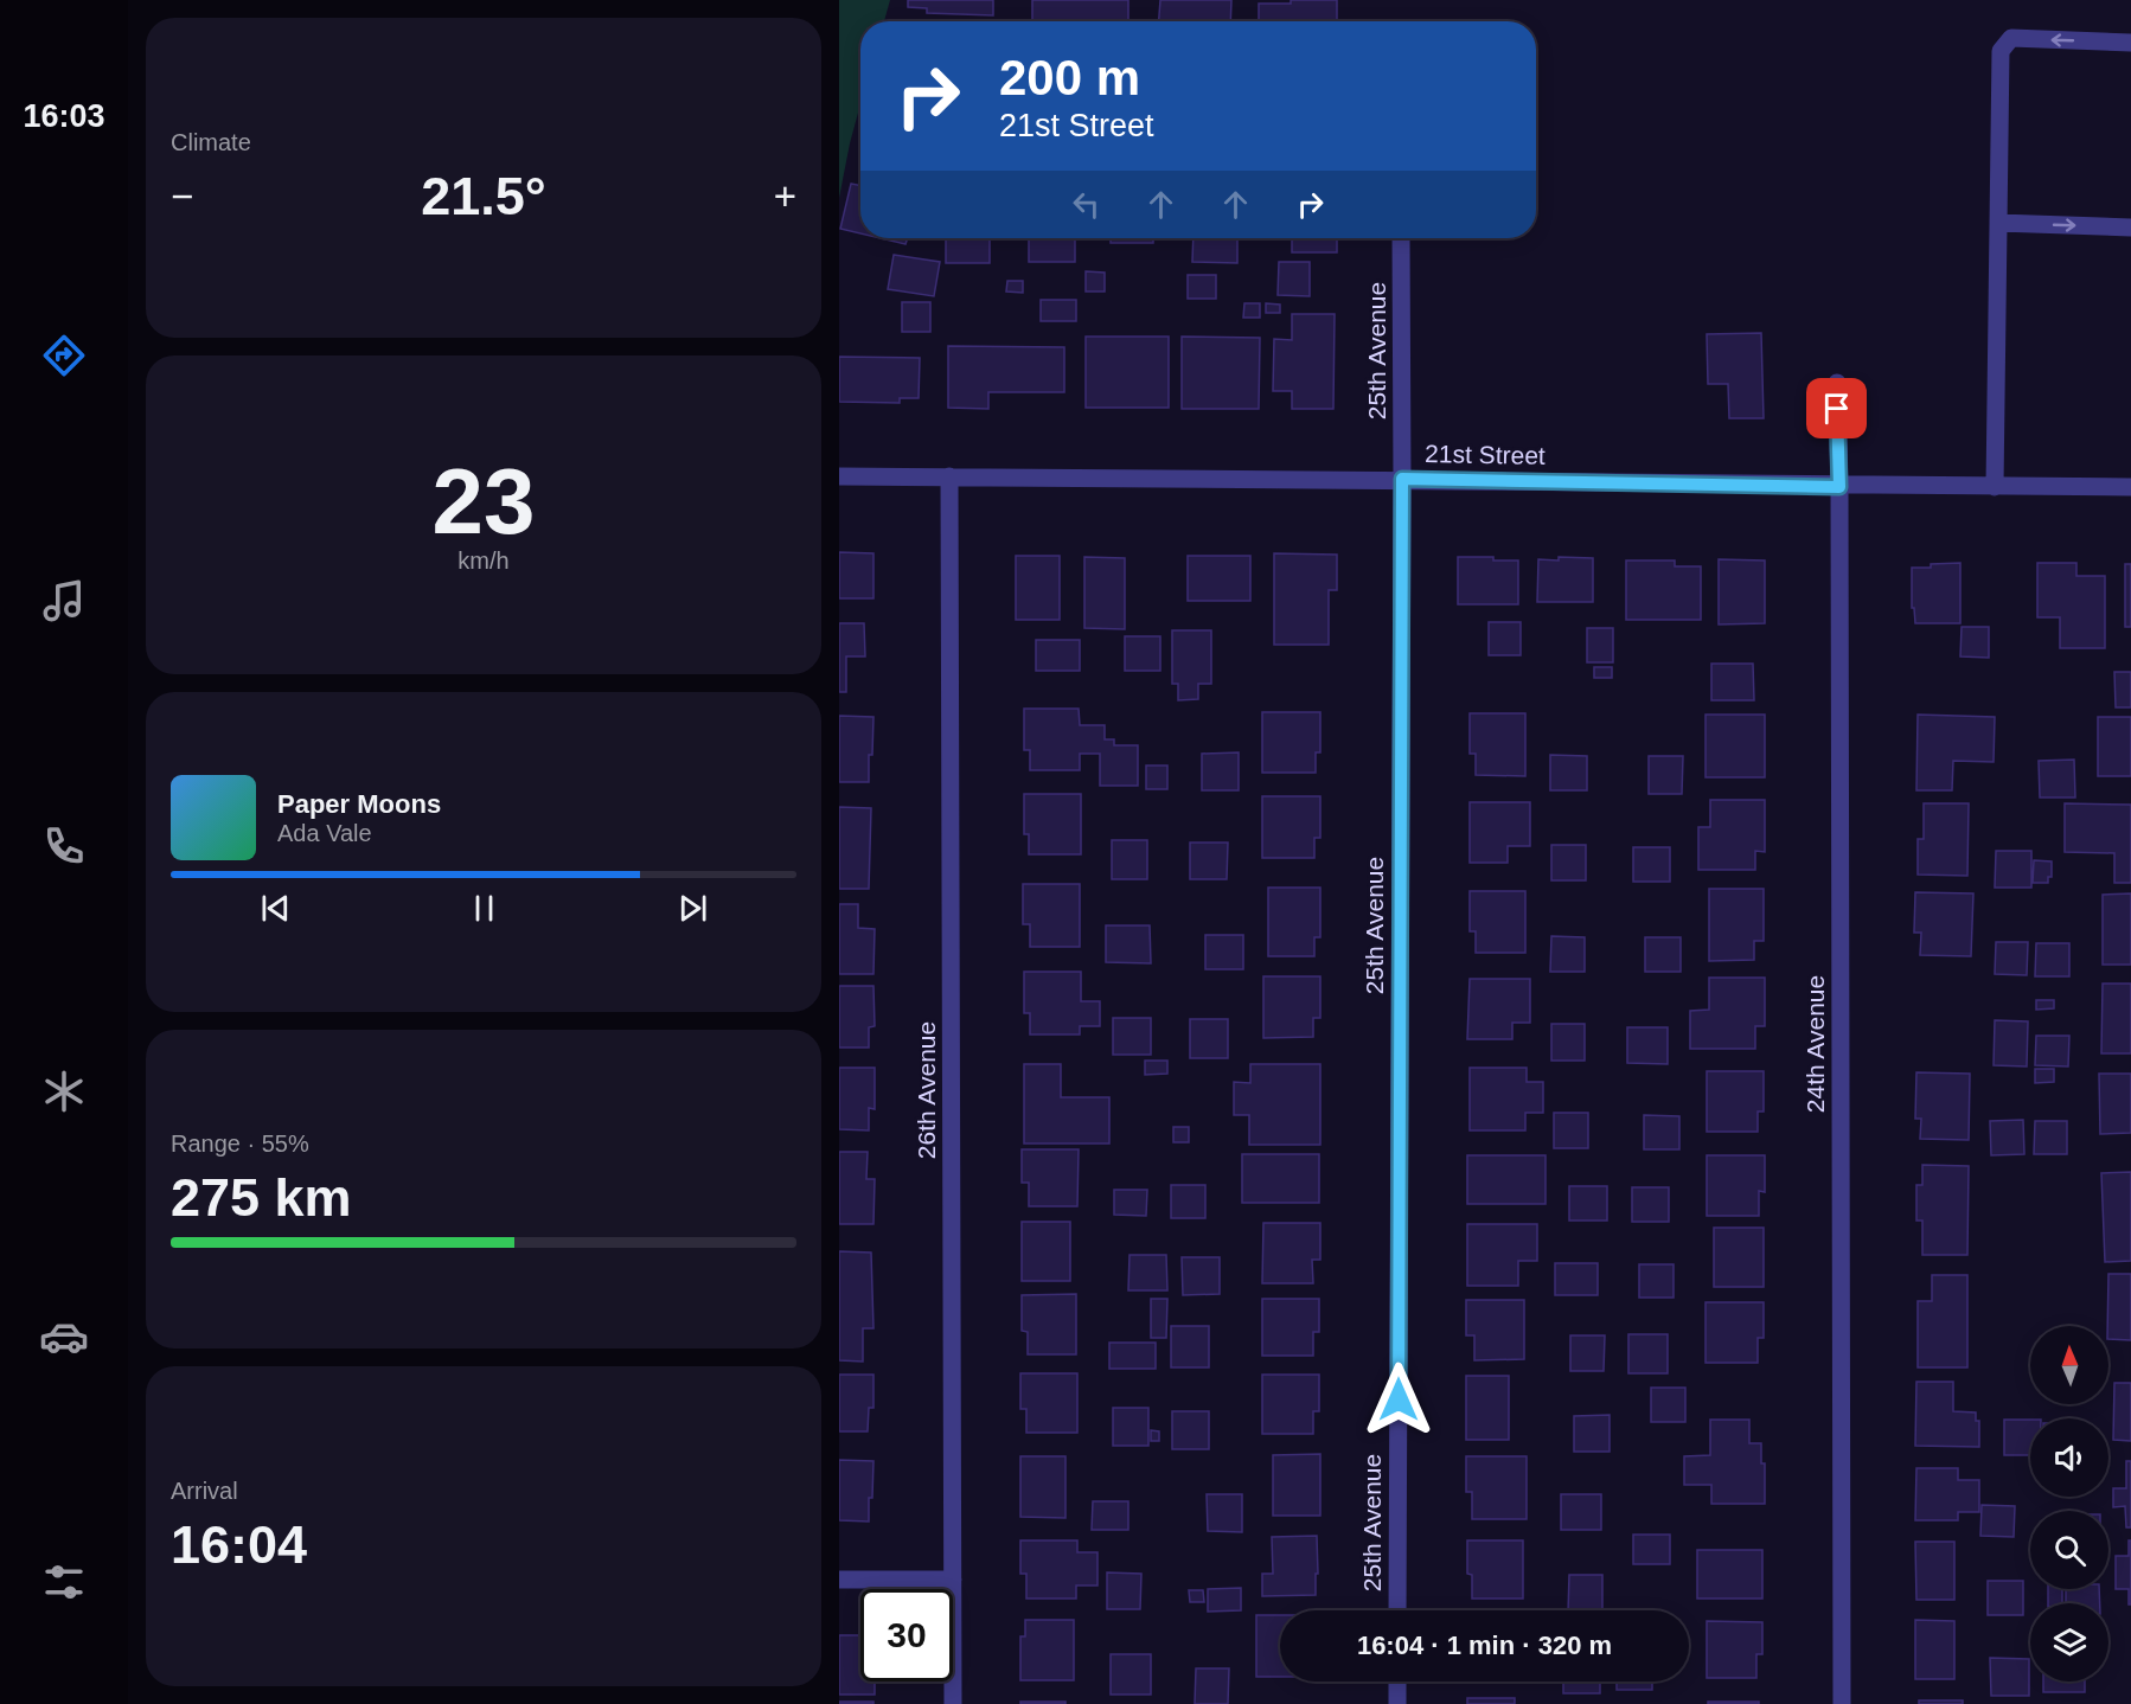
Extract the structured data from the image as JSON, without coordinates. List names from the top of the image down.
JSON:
{
  "streets": {
    "street": [
      "25th Avenue",
      "21st Street",
      "24th Avenue",
      "26th Avenue"
    ]
  },
  "crossings": [
    ["25th Avenue", "21st Street"],
    ["21st Street", "24th Avenue"],
    ["21st Street", "26th Avenue"]
  ],
  "north": "top",
  "page": {
    "tabs": "16:03",
    "tile": [
      "Climate",
      ["23", "km/h"],
      ["Range · 55%", "275 km"],
      ["Arrival", "16:04"]
    ],
    "turn": ["200 m", "21st Street"],
    "heat": ["−", "21.5°", "+"],
    "song": ["Paper Moons", "Ada Vale"],
    "limit": "30",
    "trip": "16:04 · 1 min · 320 m"
  }
}
